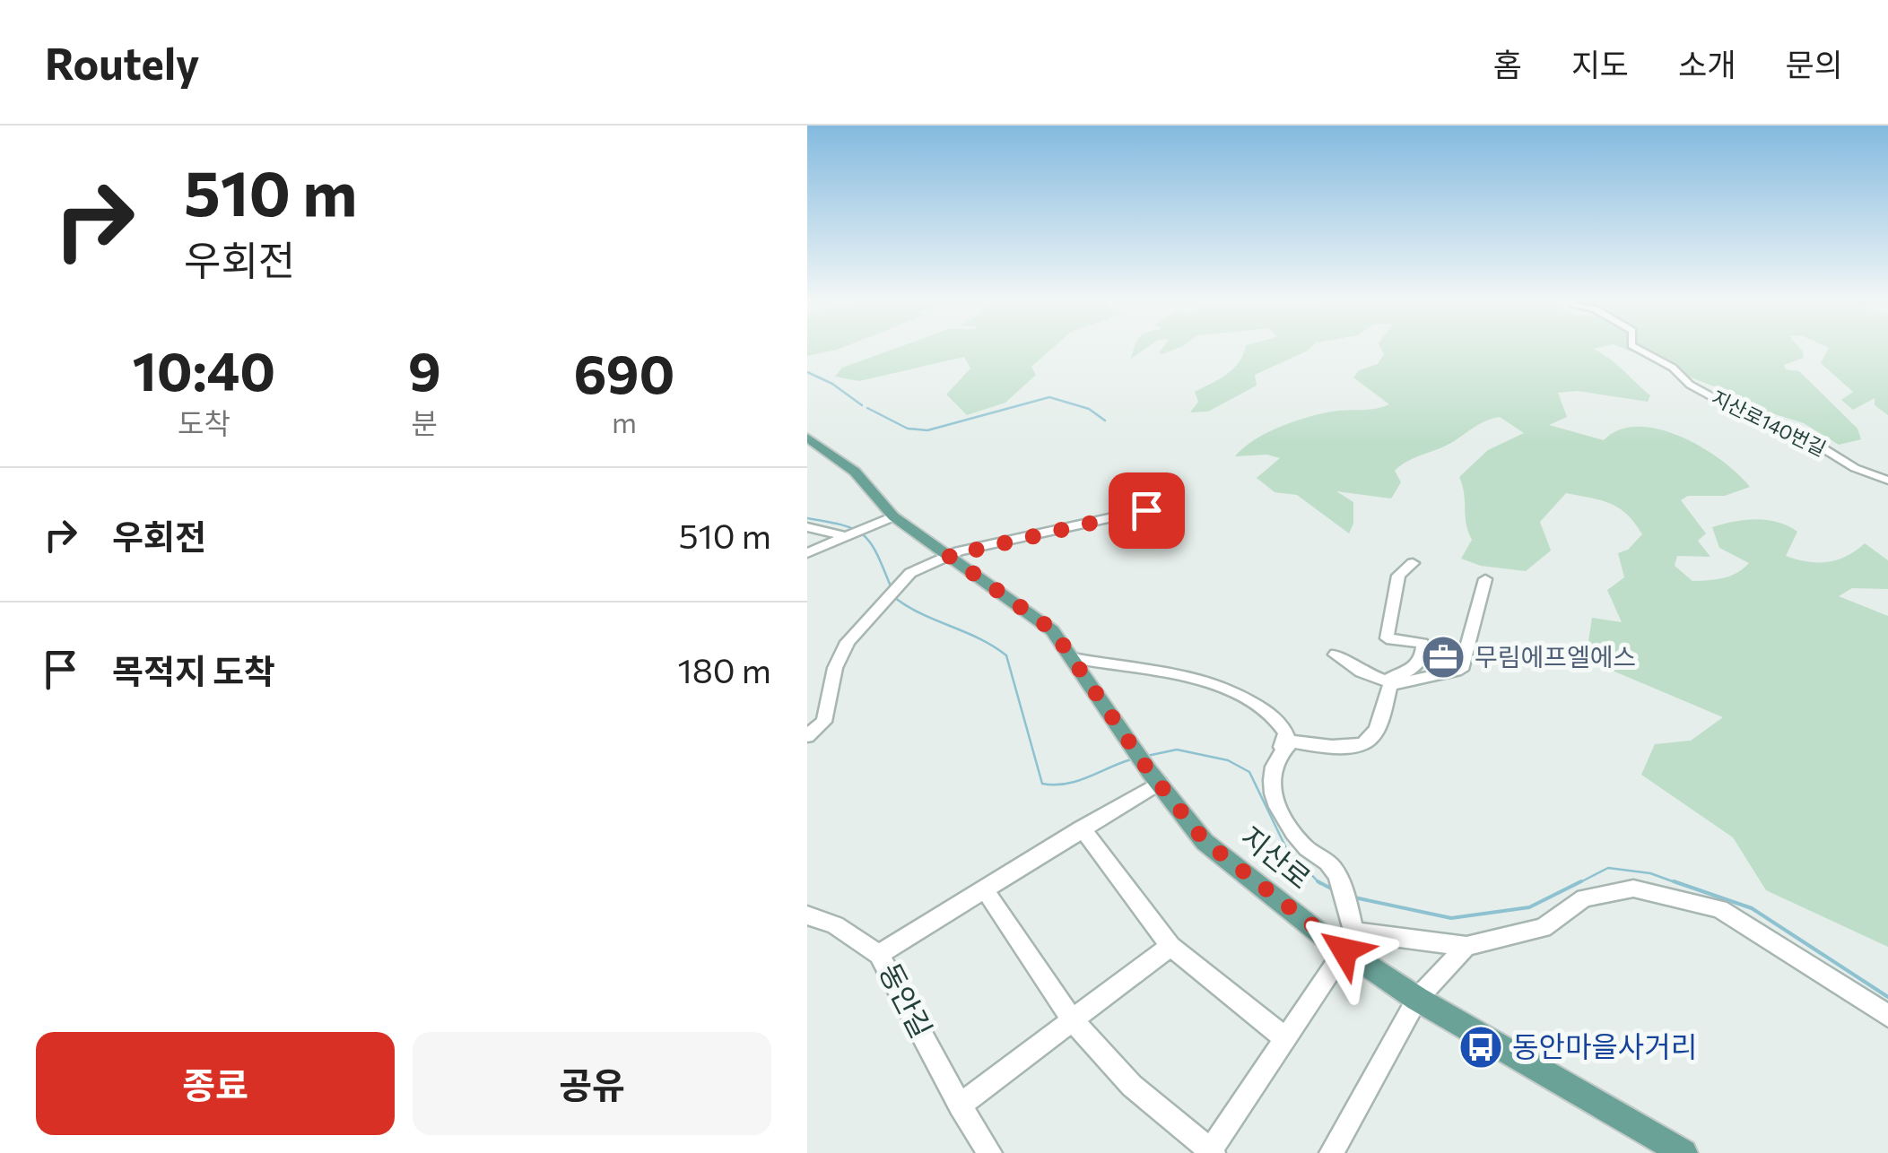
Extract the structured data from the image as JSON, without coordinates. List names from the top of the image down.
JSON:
{
  "streets": {
    "main road": ["지산로"],
    "street": ["지산로140번길", "동안길"]
  },
  "crossings": [
    ["지산로", "동안길"]
  ],
  "places": {
    "office": ["무림에프엘에스"],
    "bus stop": ["동안마을사거리"]
  },
  "page": {
    "header": "Routely",
    "nav": [
      "홈",
      "지도",
      "소개",
      "문의"
    ],
    "turn": ["510 m", "우회전"],
    "eta": [
      "10:40",
      "도착",
      "9",
      "분",
      "690",
      "m"
    ],
    "list": [
      {
        "name": "우회전",
        "value": "510 m"
      },
      {
        "name": "목적지 도착",
        "value": "180 m"
      }
    ],
    "buttons": ["종료", "공유"]
  }
}
